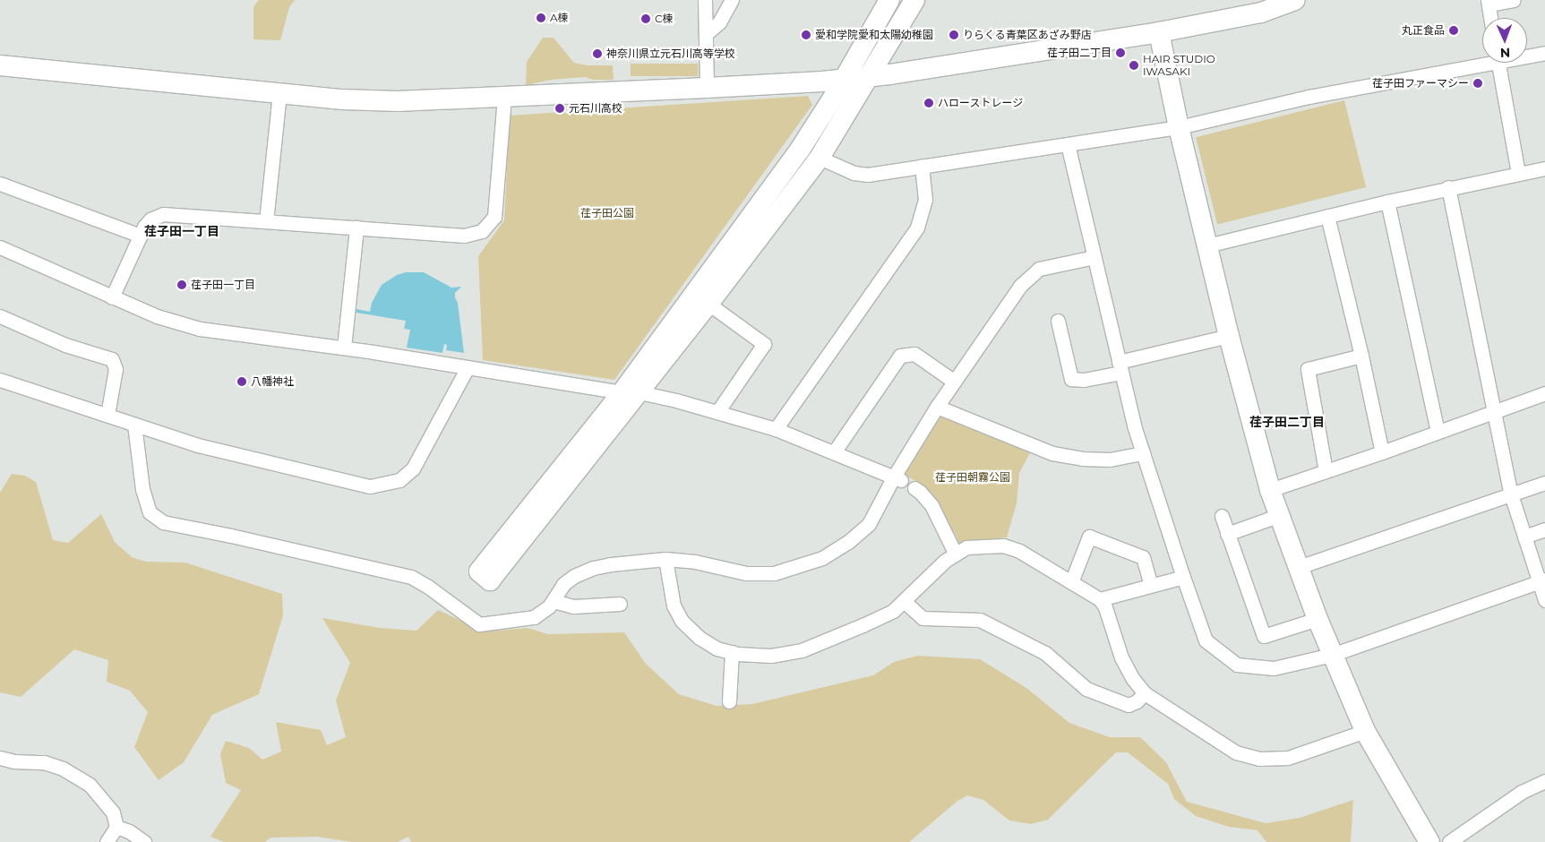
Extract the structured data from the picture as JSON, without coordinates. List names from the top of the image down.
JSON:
{
  "districts": ["荏子田一丁目", "荏子田二丁目"],
  "parks": ["荏子田公園", "荏子田朝霧公園"],
  "places": [
    "A棟",
    "C棟",
    "丸正食品",
    "愛和学院愛和太陽幼稚園",
    "りらくる青葉区あざみ野店",
    "荏子田二丁目",
    "神奈川県立元石川高等学校",
    "HAIR STUDIO IWASAKI",
    "荏子田ファーマシー",
    "ハローストレージ",
    "元石川高校",
    "荏子田一丁目",
    "八幡神社"
  ],
  "north": "bottom"
}
